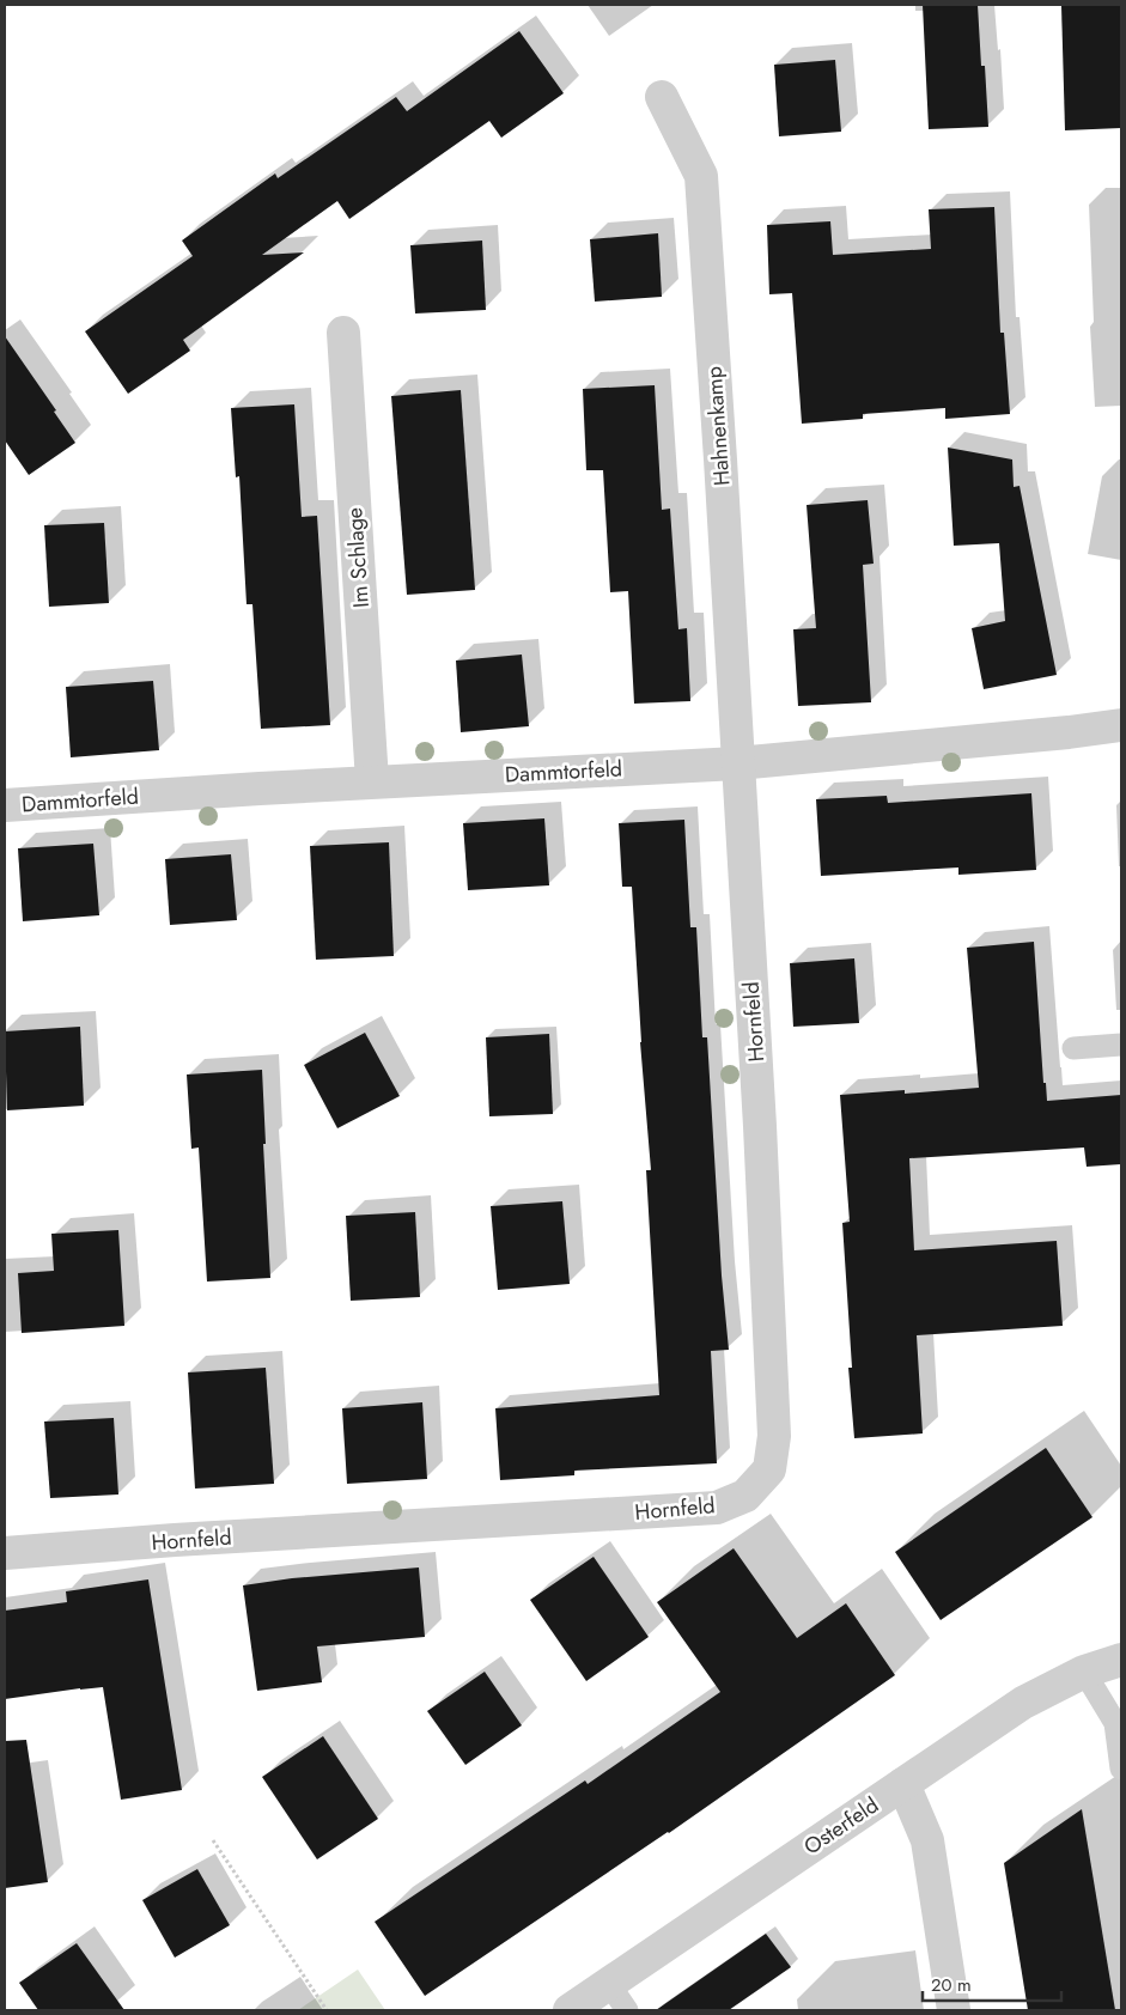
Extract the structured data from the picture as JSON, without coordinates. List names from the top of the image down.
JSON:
{
  "streets": {
    "street": [
      "Hahnenkamp",
      "Im Schlage",
      "Dammtorfeld",
      "Hornfeld",
      "Osterfeld"
    ]
  },
  "crossings": [
    ["Hahnenkamp", "Dammtorfeld"],
    ["Hahnenkamp", "Hornfeld"],
    ["Im Schlage", "Dammtorfeld"],
    ["Dammtorfeld", "Hornfeld"]
  ],
  "scale_bar": "20 m"
}
